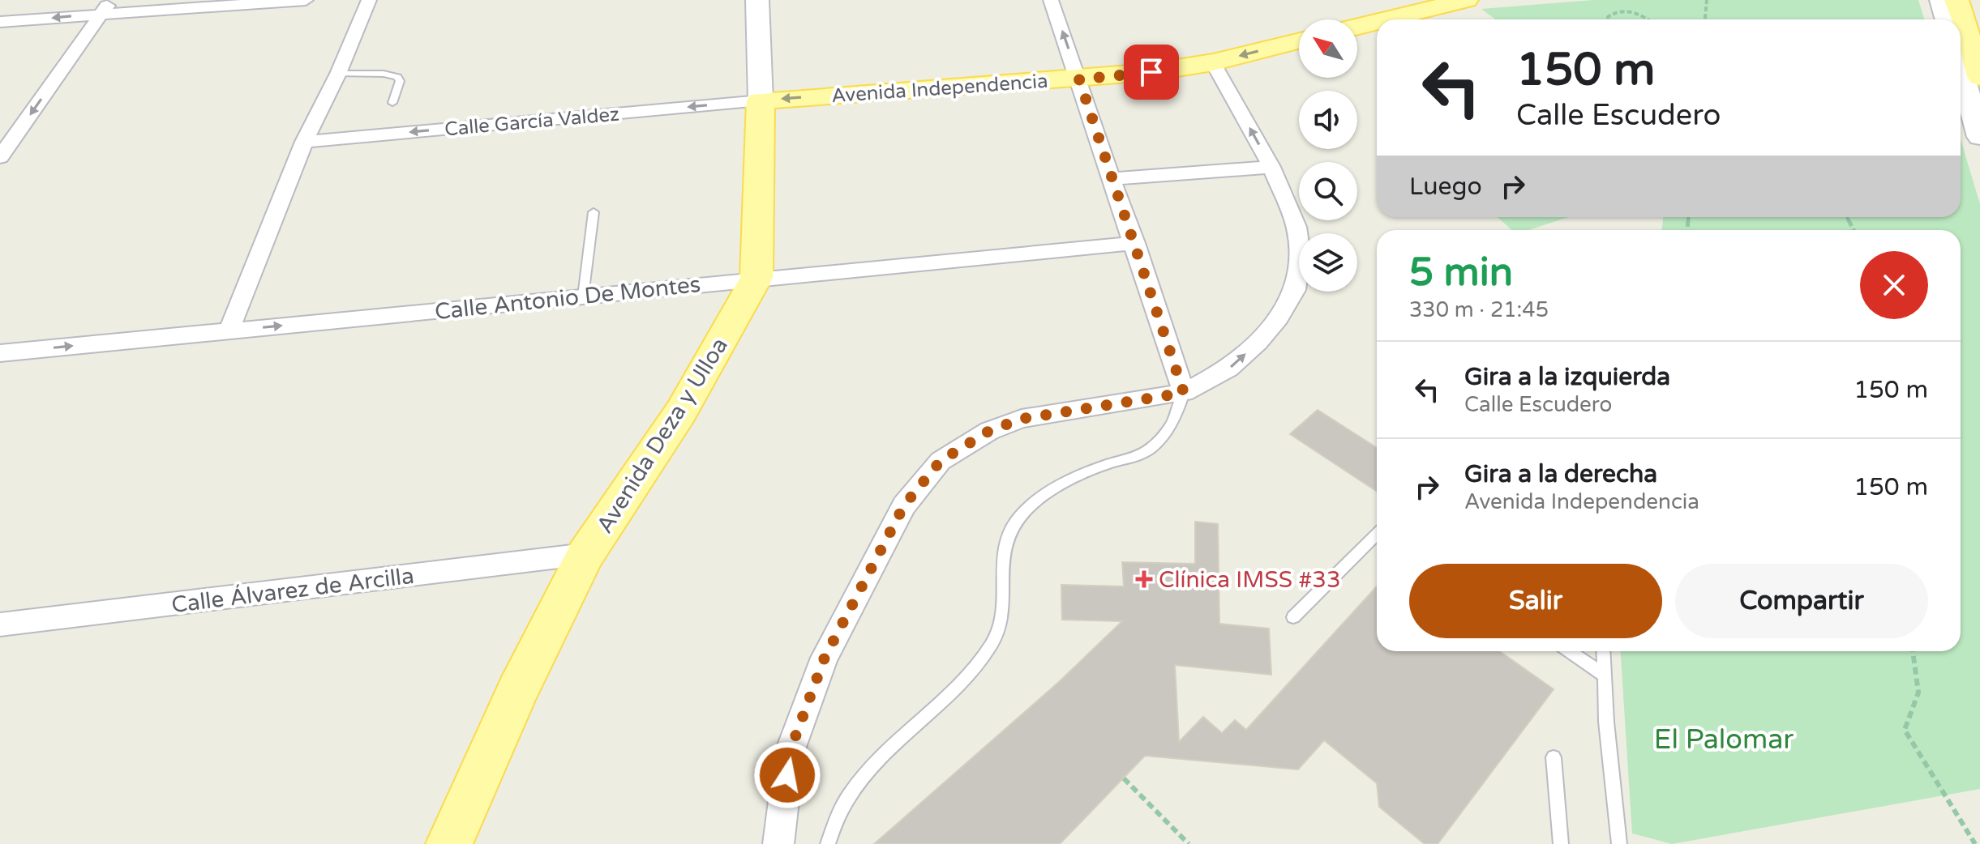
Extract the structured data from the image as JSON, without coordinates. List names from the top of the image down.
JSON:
{
  "streets": {
    "main road": ["Avenida Independencia", "Avenida Deza y Ulloa"],
    "street": ["Calle García Valdez", "Calle Antonio De Montes", "Calle Álvarez de Arcilla"]
  },
  "crossings": [
    ["Avenida Independencia", "Calle García Valdez"],
    ["Avenida Independencia", "Avenida Deza y Ulloa"],
    ["Calle García Valdez", "Avenida Deza y Ulloa"],
    ["Calle Antonio De Montes", "Avenida Deza y Ulloa"],
    ["Avenida Deza y Ulloa", "Calle Álvarez de Arcilla"]
  ],
  "one_way": ["Avenida Independencia", "Calle García Valdez", "Calle Antonio De Montes"],
  "parks": ["El Palomar"],
  "places": {
    "health": ["Clínica IMSS #33"]
  },
  "north": "top left",
  "page": {
    "turn": ["150 m", "Calle Escudero"],
    "then": "Luego",
    "heading": ["5 min", "330 m · 21:45"],
    "list": [
      {
        "name": "Gira a la izquierda",
        "note": "Calle Escudero",
        "value": "150 m"
      },
      {
        "name": "Gira a la derecha",
        "note": "Avenida Independencia",
        "value": "150 m"
      }
    ],
    "buttons": ["Salir", "Compartir"]
  }
}
